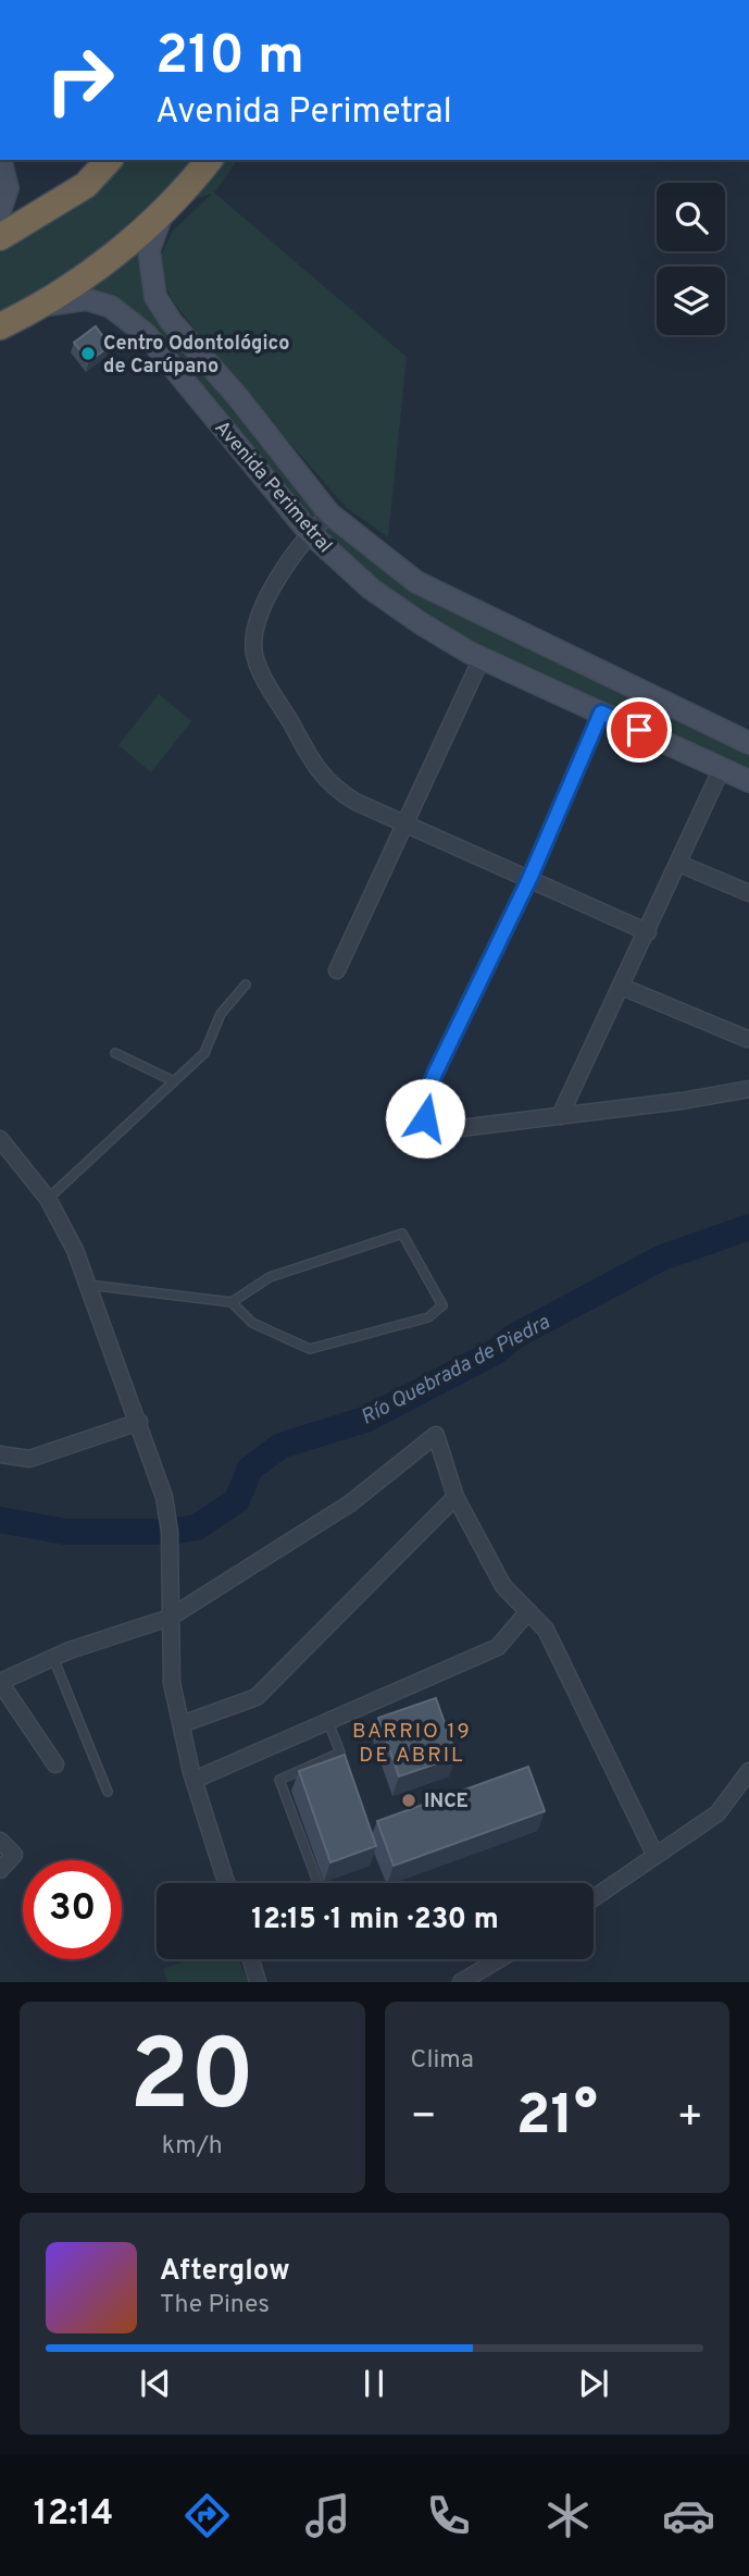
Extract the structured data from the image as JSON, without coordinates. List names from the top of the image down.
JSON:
{
  "streets": {
    "main road": ["Avenida Perimetral"]
  },
  "districts": ["BARRIO 19 DE ABRIL"],
  "water": ["Río Quebrada de Piedra"],
  "places": ["Centro Odontológico de Carúpano", "INCE"],
  "page": {
    "turn": ["210 m", "Avenida Perimetral"],
    "limit": "30",
    "trip": "12:15 · 1 min · 230 m",
    "tile": [
      ["20", "km/h"],
      "Clima"
    ],
    "heat": ["−", "21°", "+"],
    "song": ["Afterglow", "The Pines"],
    "tabs": "12:14"
  }
}
